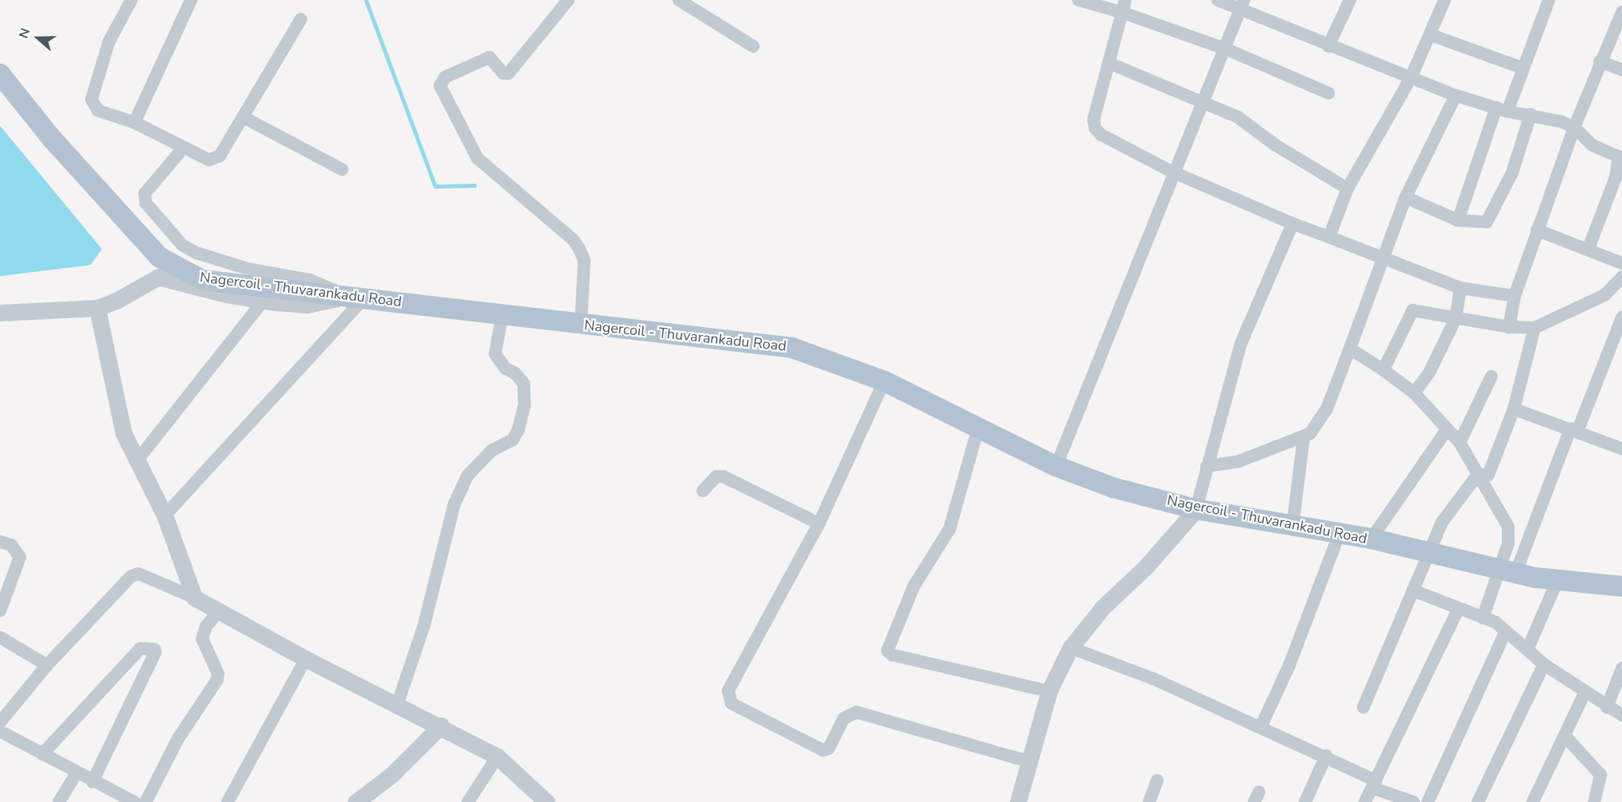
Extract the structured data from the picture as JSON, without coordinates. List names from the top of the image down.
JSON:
{
  "streets": {
    "main road": ["Nagercoil - Thuvarankadu Road"]
  },
  "north": "left"
}
